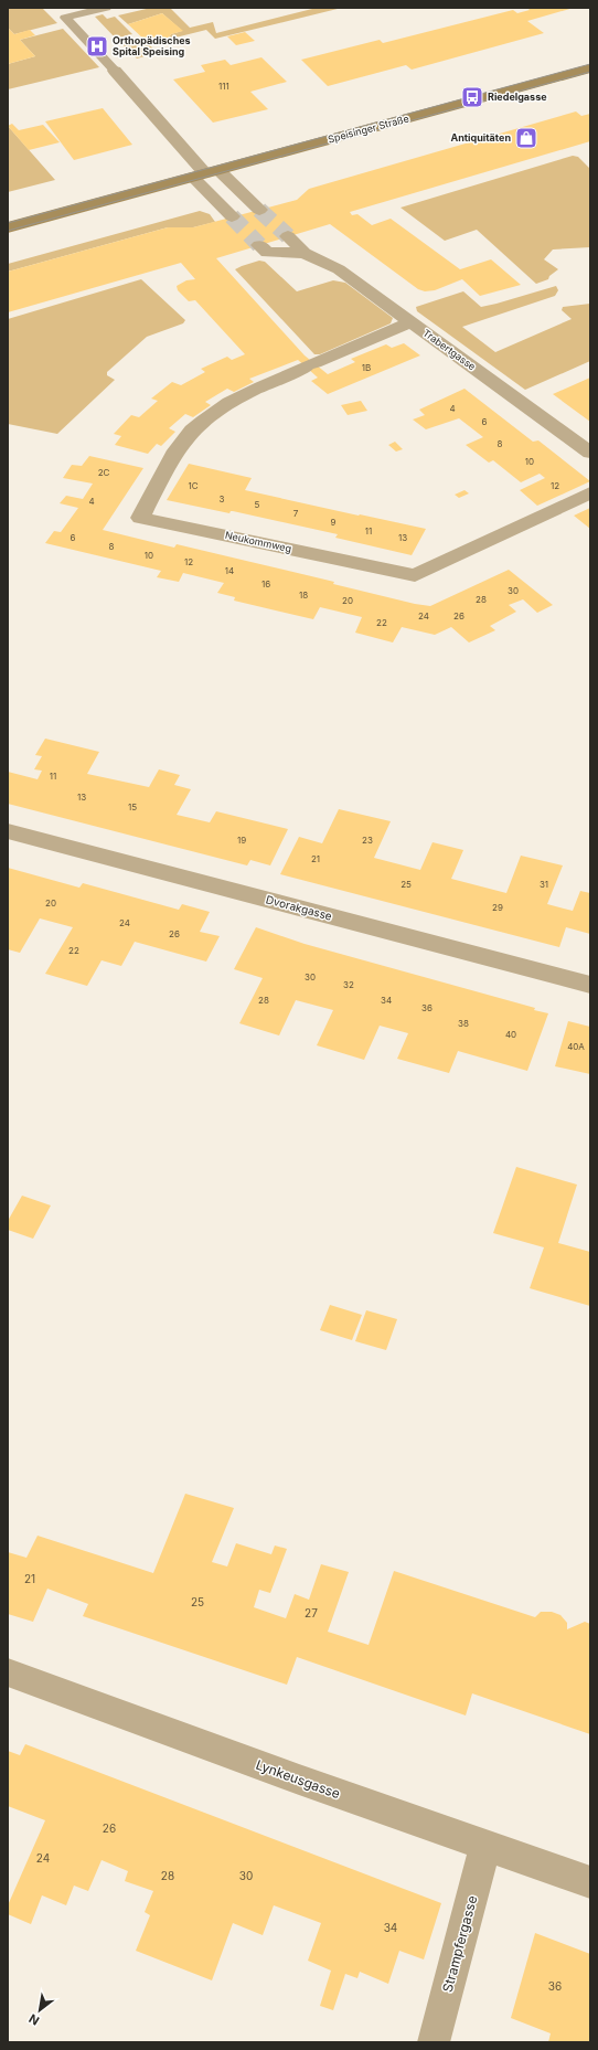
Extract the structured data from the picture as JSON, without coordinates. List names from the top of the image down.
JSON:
{
  "streets": {
    "main road": ["Speisinger Straße"],
    "street": [
      "Trabertgasse",
      "Neukommweg",
      "Dvorakgasse",
      "Lynkeusgasse",
      "Strampfergasse"
    ]
  },
  "crossings": [
    ["Trabertgasse", "Neukommweg"],
    ["Lynkeusgasse", "Strampfergasse"]
  ],
  "places": {
    "hospital": ["Orthopädisches Spital Speising"],
    "bus stop": ["Riedelgasse"],
    "shop": ["Antiquitäten"]
  },
  "house_numbers": [
    "111",
    "1B",
    "4",
    "6",
    "8",
    "10",
    "2C",
    "1C",
    "12",
    "3",
    "4",
    "5",
    "7",
    "9",
    "11",
    "6",
    "13",
    "8",
    "10",
    "12",
    "14",
    "16",
    "30",
    "18",
    "28",
    "20",
    "24",
    "26",
    "22",
    "11",
    "13",
    "15",
    "19",
    "23",
    "21",
    "25",
    "31",
    "20",
    "29",
    "24",
    "26",
    "22",
    "30",
    "32",
    "28",
    "34",
    "36",
    "38",
    "40",
    "40A",
    "21",
    "25",
    "27",
    "26",
    "24",
    "28",
    "30",
    "34",
    "36"
  ],
  "north": "bottom left"
}
